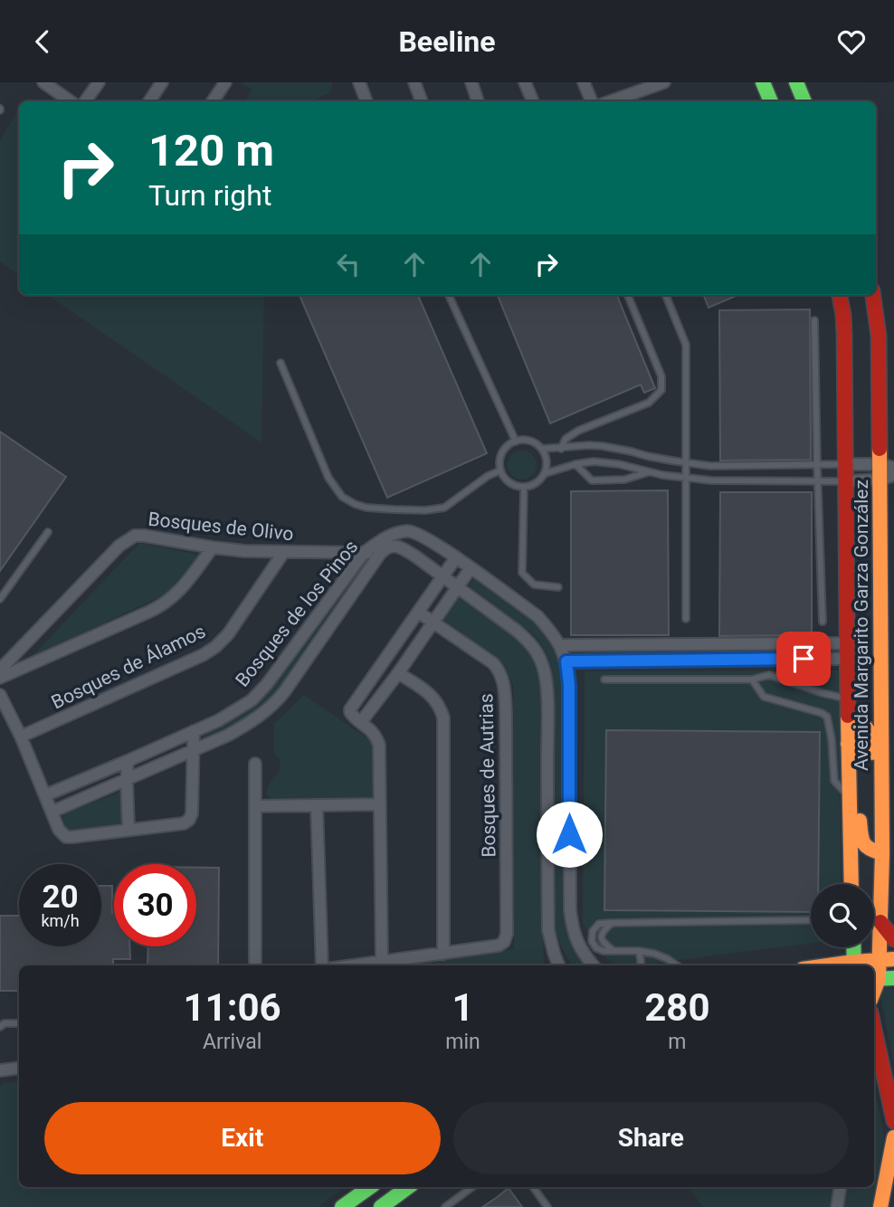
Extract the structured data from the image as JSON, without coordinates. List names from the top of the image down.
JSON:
{
  "streets": {
    "main road": ["Avenida Margarito Garza González"],
    "street": [
      "Bosques de Olivo",
      "Bosques de los Pinos",
      "Bosques de Álamos",
      "Bosques de Autrias"
    ]
  },
  "crossings": [
    ["Bosques de Olivo", "Bosques de los Pinos"],
    ["Bosques de Olivo", "Bosques de Álamos"]
  ],
  "page": {
    "header": "Beeline",
    "turn": ["120 m", "Turn right"],
    "speed": "20 km/h",
    "limit": "30",
    "eta": [
      "11:06",
      "Arrival",
      "1",
      "min",
      "280",
      "m"
    ],
    "buttons": ["Exit", "Share"]
  }
}
